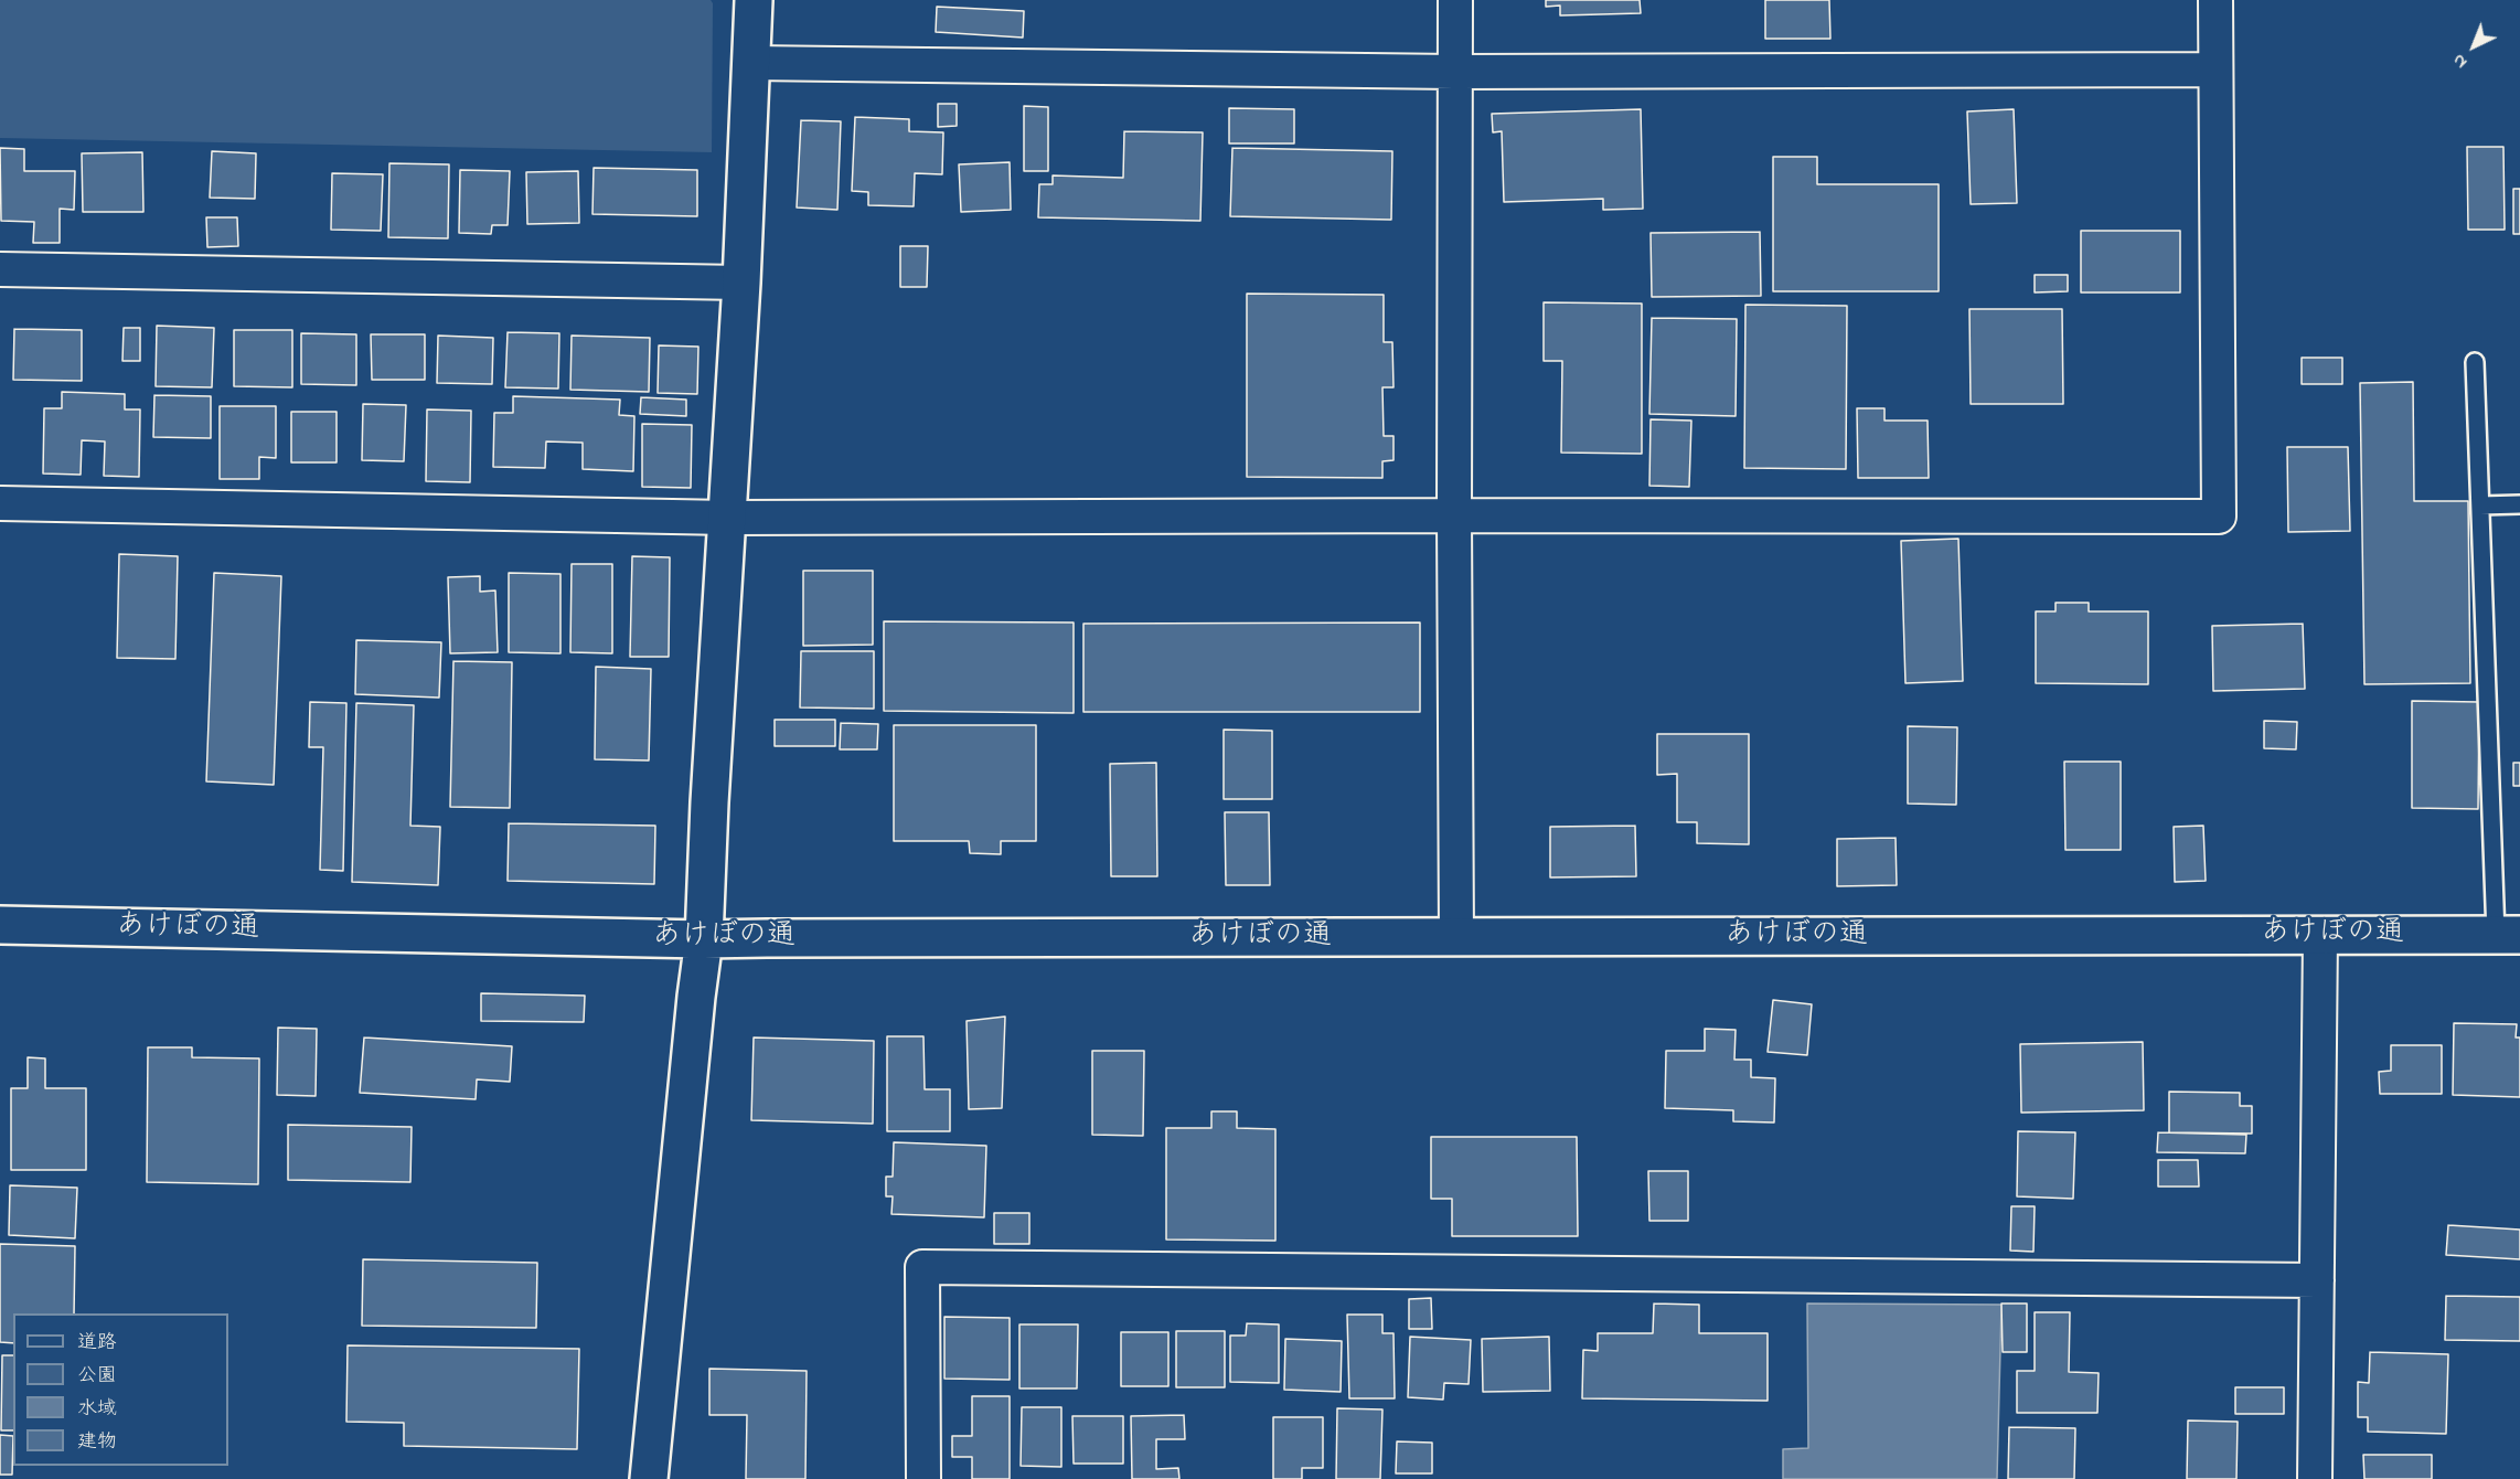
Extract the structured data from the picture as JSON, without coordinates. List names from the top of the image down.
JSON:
{
  "streets": {
    "street": ["あけぼの通"]
  },
  "legend": [
    "道路",
    "公園",
    "水域",
    "建物"
  ],
  "north": "bottom left"
}
